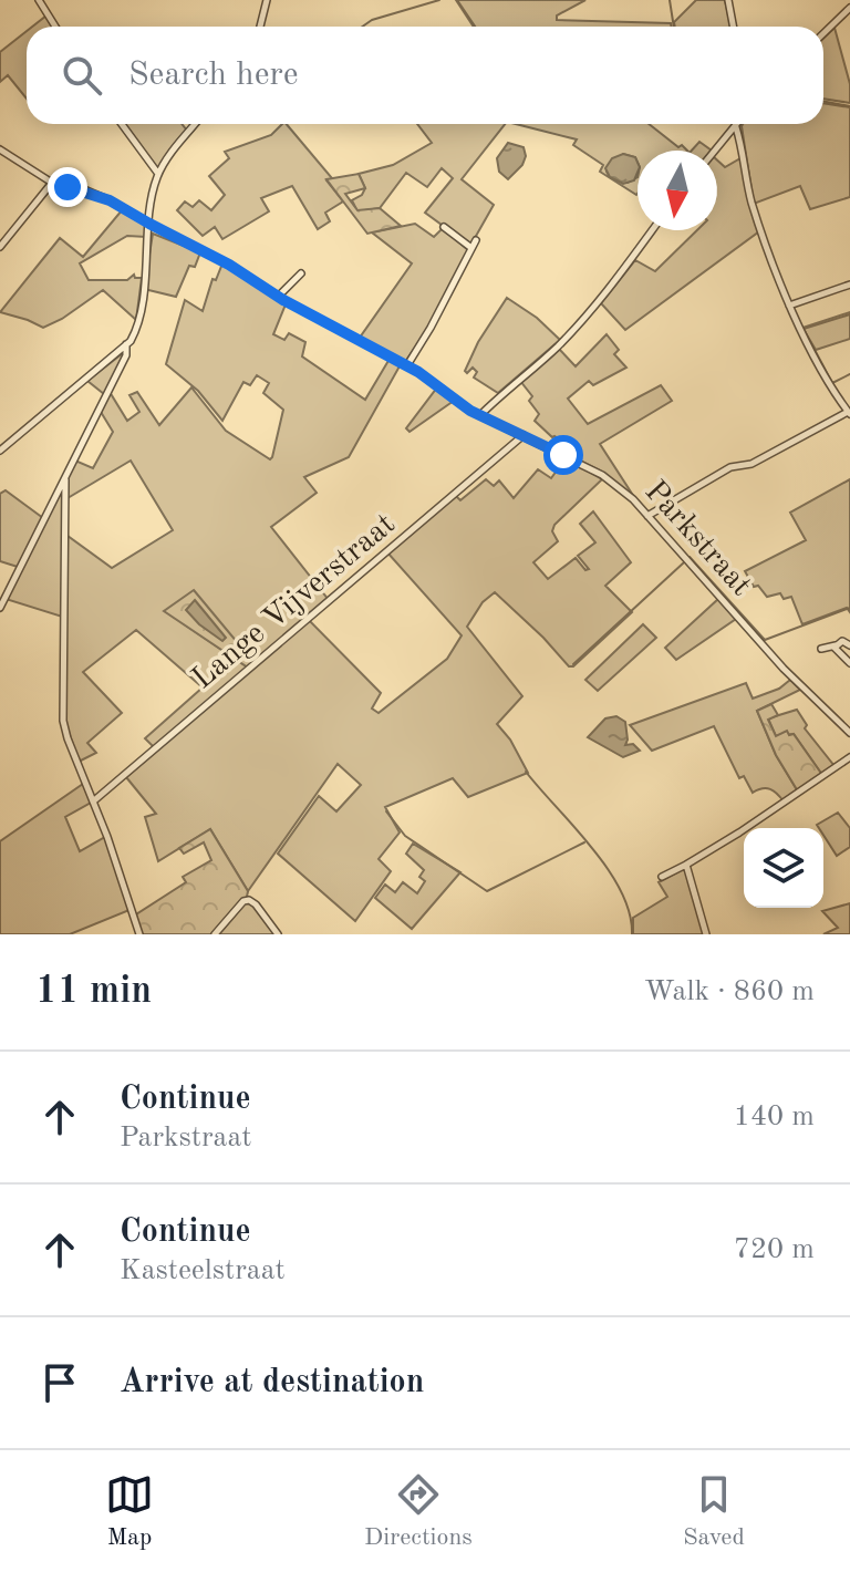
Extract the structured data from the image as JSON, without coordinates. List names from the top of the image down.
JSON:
{
  "streets": {
    "street": ["Parkstraat", "Lange Vijverstraat"]
  },
  "crossings": [
    ["Parkstraat", "Lange Vijverstraat"]
  ],
  "north": "bottom",
  "page": {
    "search": "Search here",
    "heading": ["11 min", "Walk · 860 m"],
    "list": [
      ["Continue", "Parkstraat", "140 m"],
      ["Continue", "Kasteelstraat", "720 m"],
      "Arrive at destination"
    ],
    "nav": ["Map", "Directions", "Saved"]
  }
}
